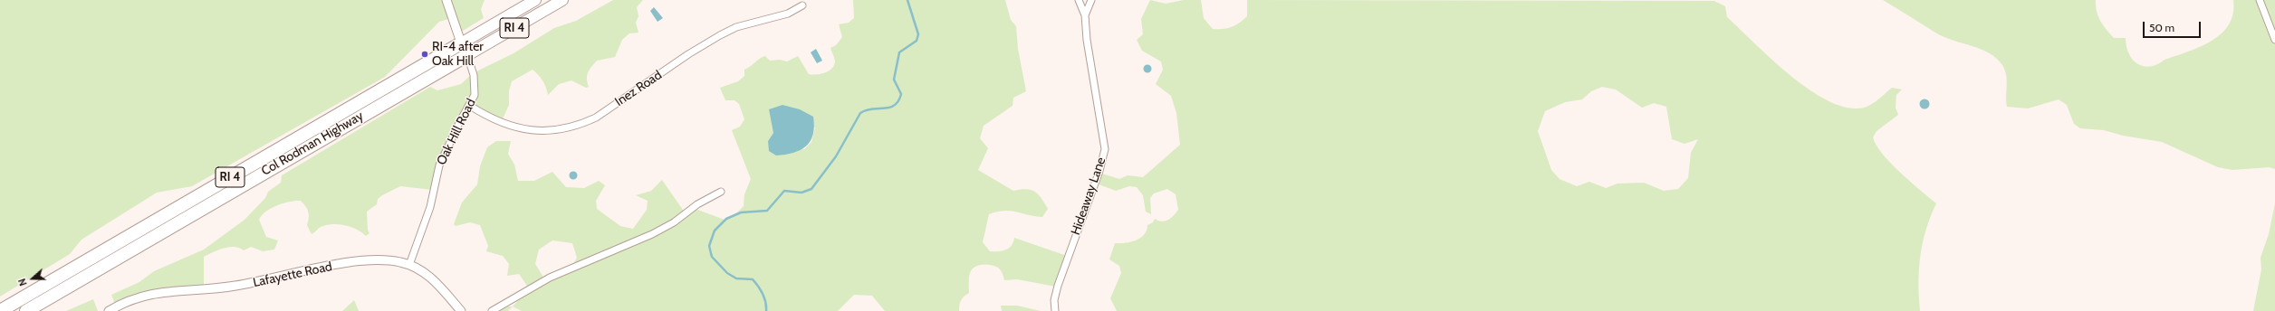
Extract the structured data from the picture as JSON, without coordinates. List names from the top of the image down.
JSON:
{
  "streets": {
    "highway": ["RI 4", "Col Rodman Highway"],
    "street": [
      "Inez Road",
      "Oak Hill Road",
      "Hideaway Lane",
      "Lafayette Road"
    ]
  },
  "crossings": [
    ["Inez Road", "Oak Hill Road"],
    ["Oak Hill Road", "Col Rodman Highway"],
    ["Oak Hill Road", "Lafayette Road"]
  ],
  "places": ["RI-4 after Oak Hill"],
  "scale_bar": "50 m",
  "north": "left"
}
